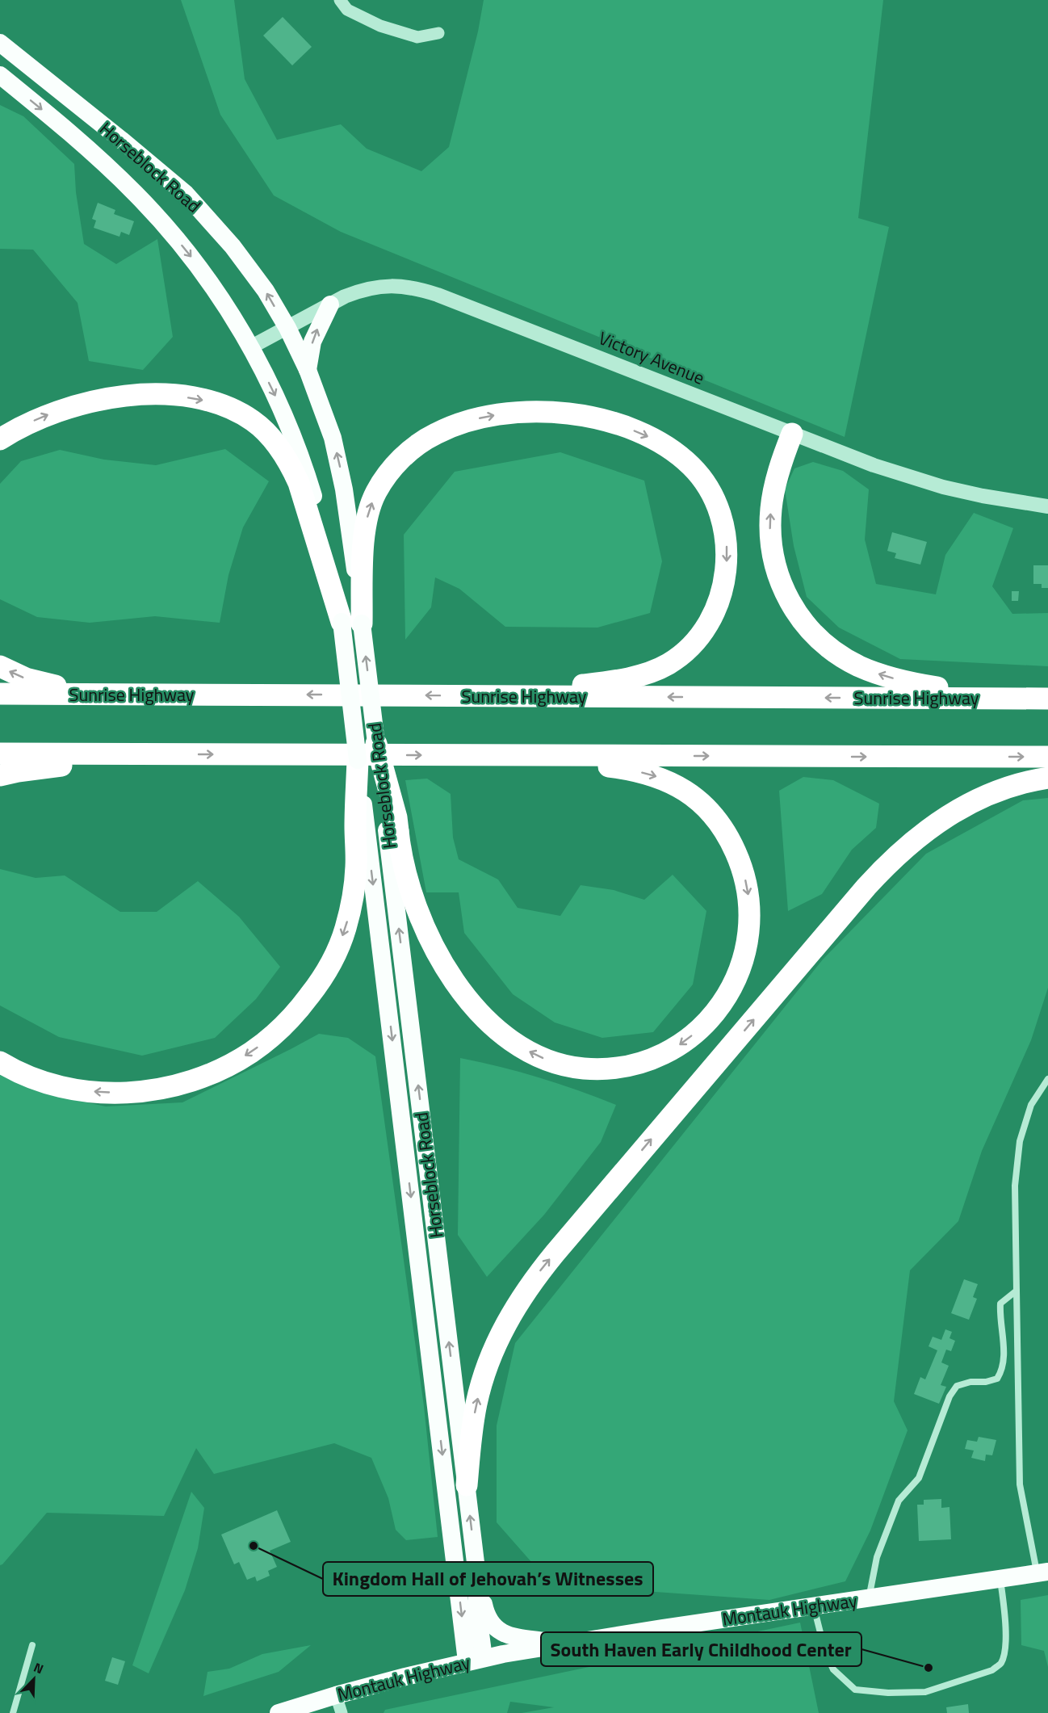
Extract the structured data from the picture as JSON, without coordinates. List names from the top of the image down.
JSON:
{
  "streets": {
    "highway": ["Sunrise Highway"],
    "main road": ["Horseblock Road", "Montauk Highway"],
    "street": ["Victory Avenue"]
  },
  "crossings": [
    ["Horseblock Road", "Victory Avenue"],
    ["Horseblock Road", "Montauk Highway"]
  ],
  "places": ["Kingdom Hall of Jehovah’s Witnesses", "South Haven Early Childhood Center"],
  "north": "top right"
}
